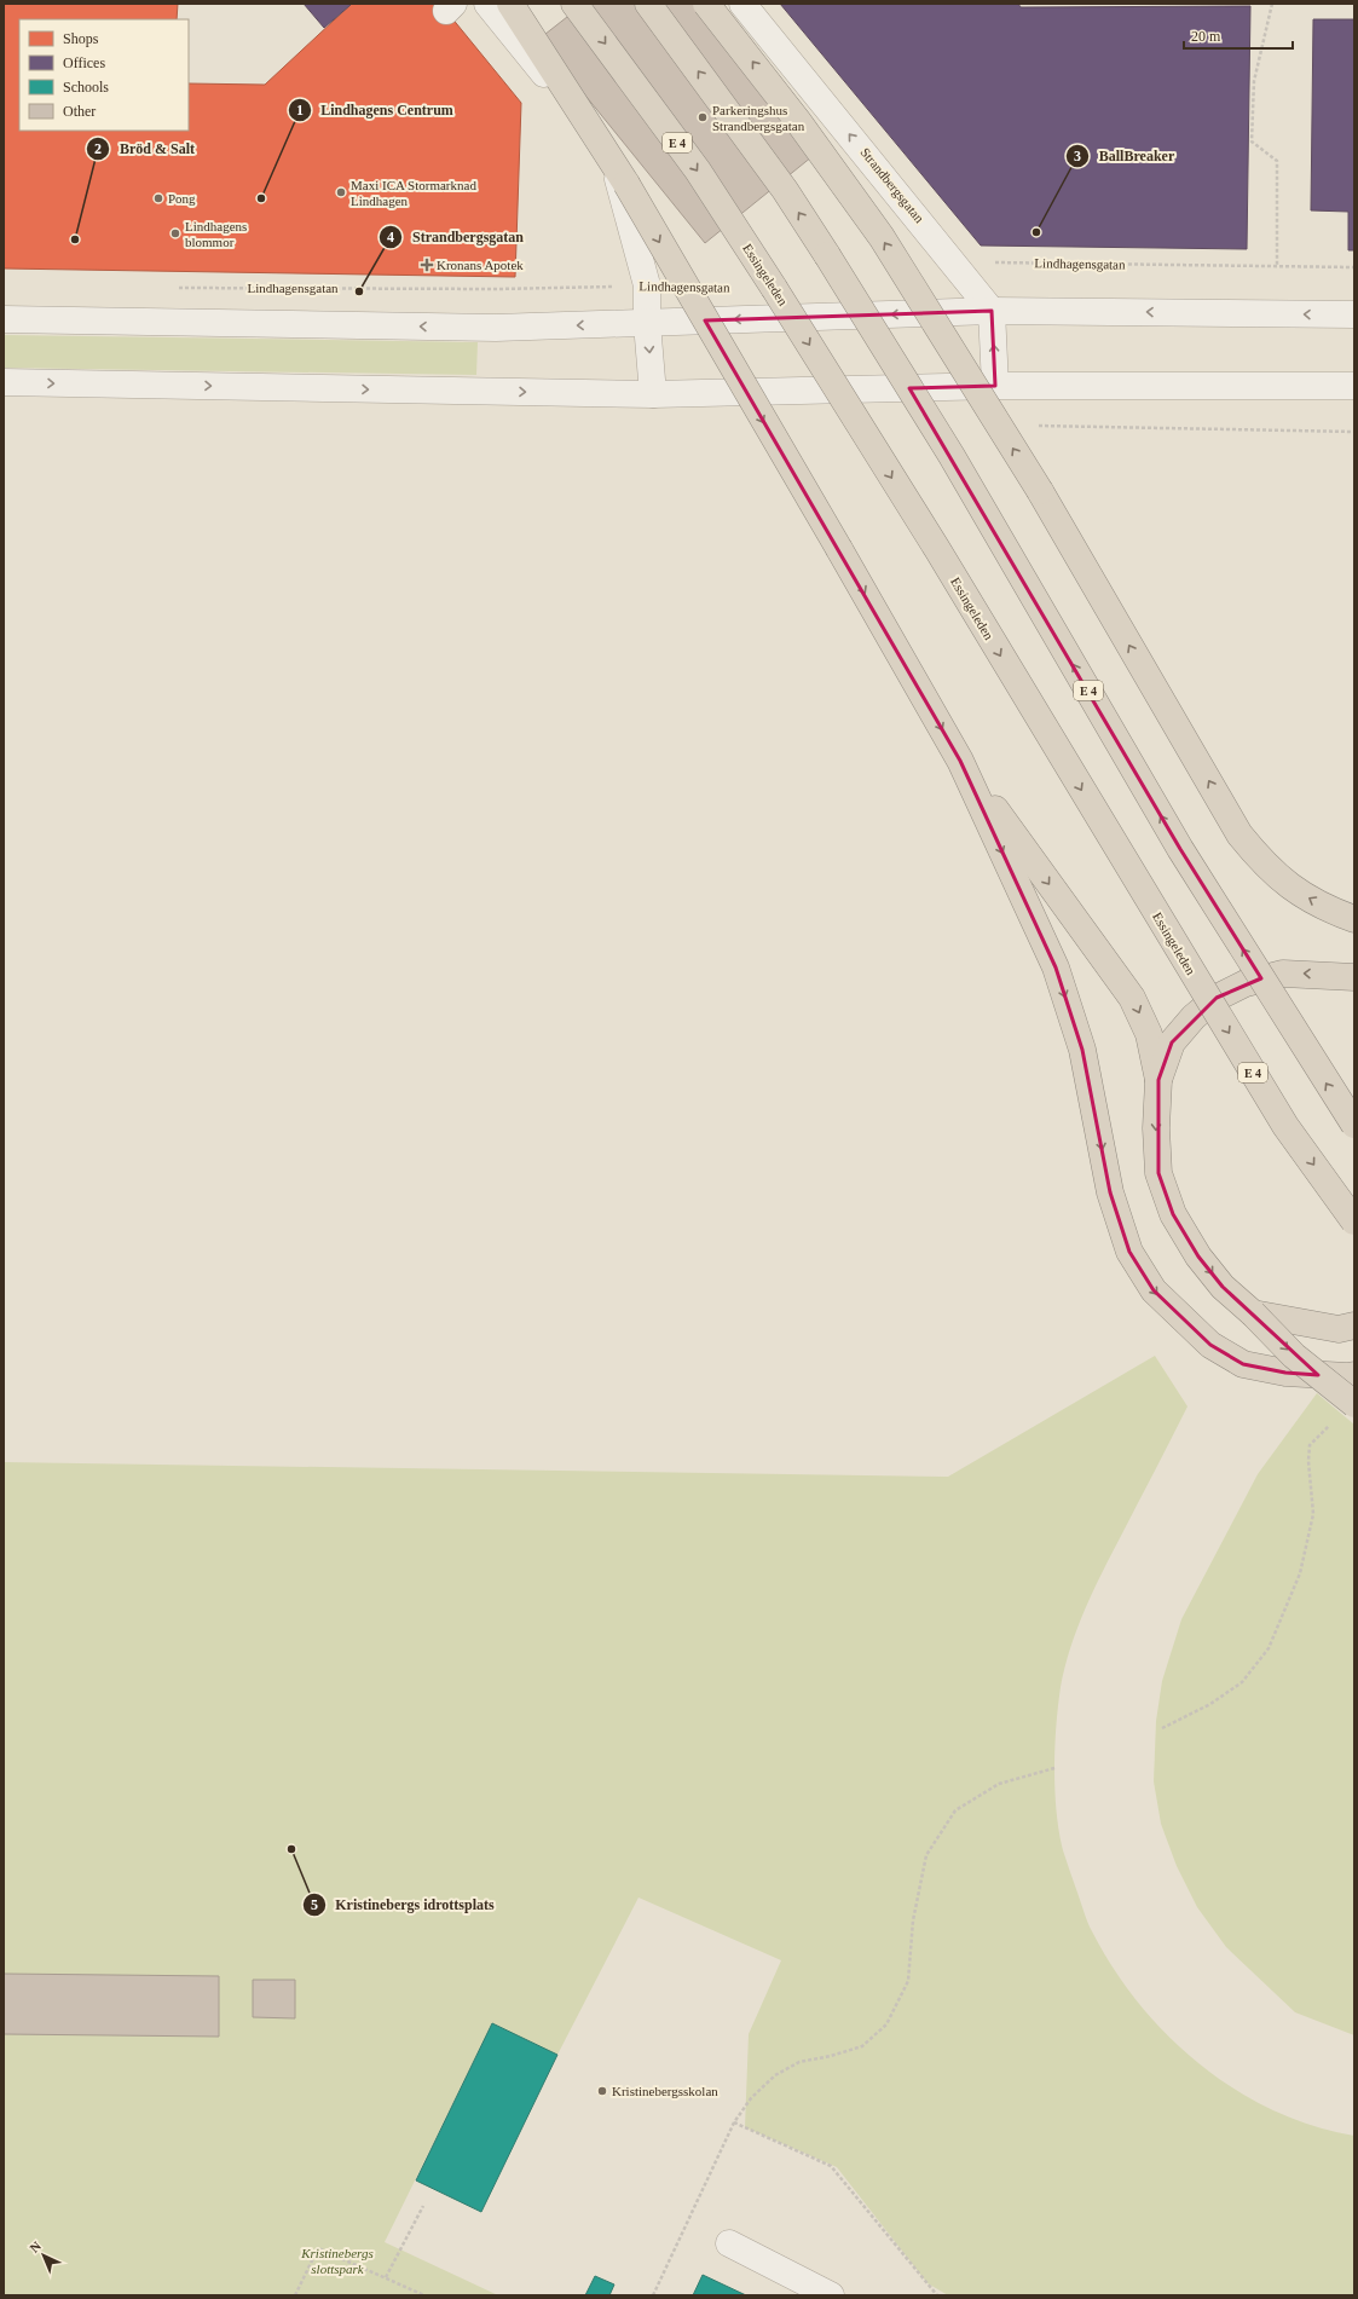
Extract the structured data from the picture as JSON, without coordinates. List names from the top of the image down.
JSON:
{
  "streets": {
    "highway": ["E 4", "Essingeleden"],
    "street": ["Strandbergsgatan"],
    "path": ["Lindhagensgatan"]
  },
  "crossings": [
    ["Strandbergsgatan", "Lindhagensgatan"]
  ],
  "one_way": ["Strandbergsgatan"],
  "parks": ["Kristinebergs slottspark"],
  "places": {
    "other": [
      "Parkeringshus Strandbergsgatan",
      "Maxi ICA Stormarknad Lindhagen",
      "Pong",
      "Lindhagens Centrum",
      "BallBreaker",
      "Lindhagens blommor",
      "Bröd & Salt",
      "Strandbergsgatan",
      "Kristinebergs idrottsplats",
      "Kristinebergsskolan"
    ],
    "health": ["Kronans Apotek"]
  },
  "legend": [
    "Shops",
    "Offices",
    "Schools",
    "Other"
  ],
  "scale_bar": "20 m",
  "north": "top left"
}
